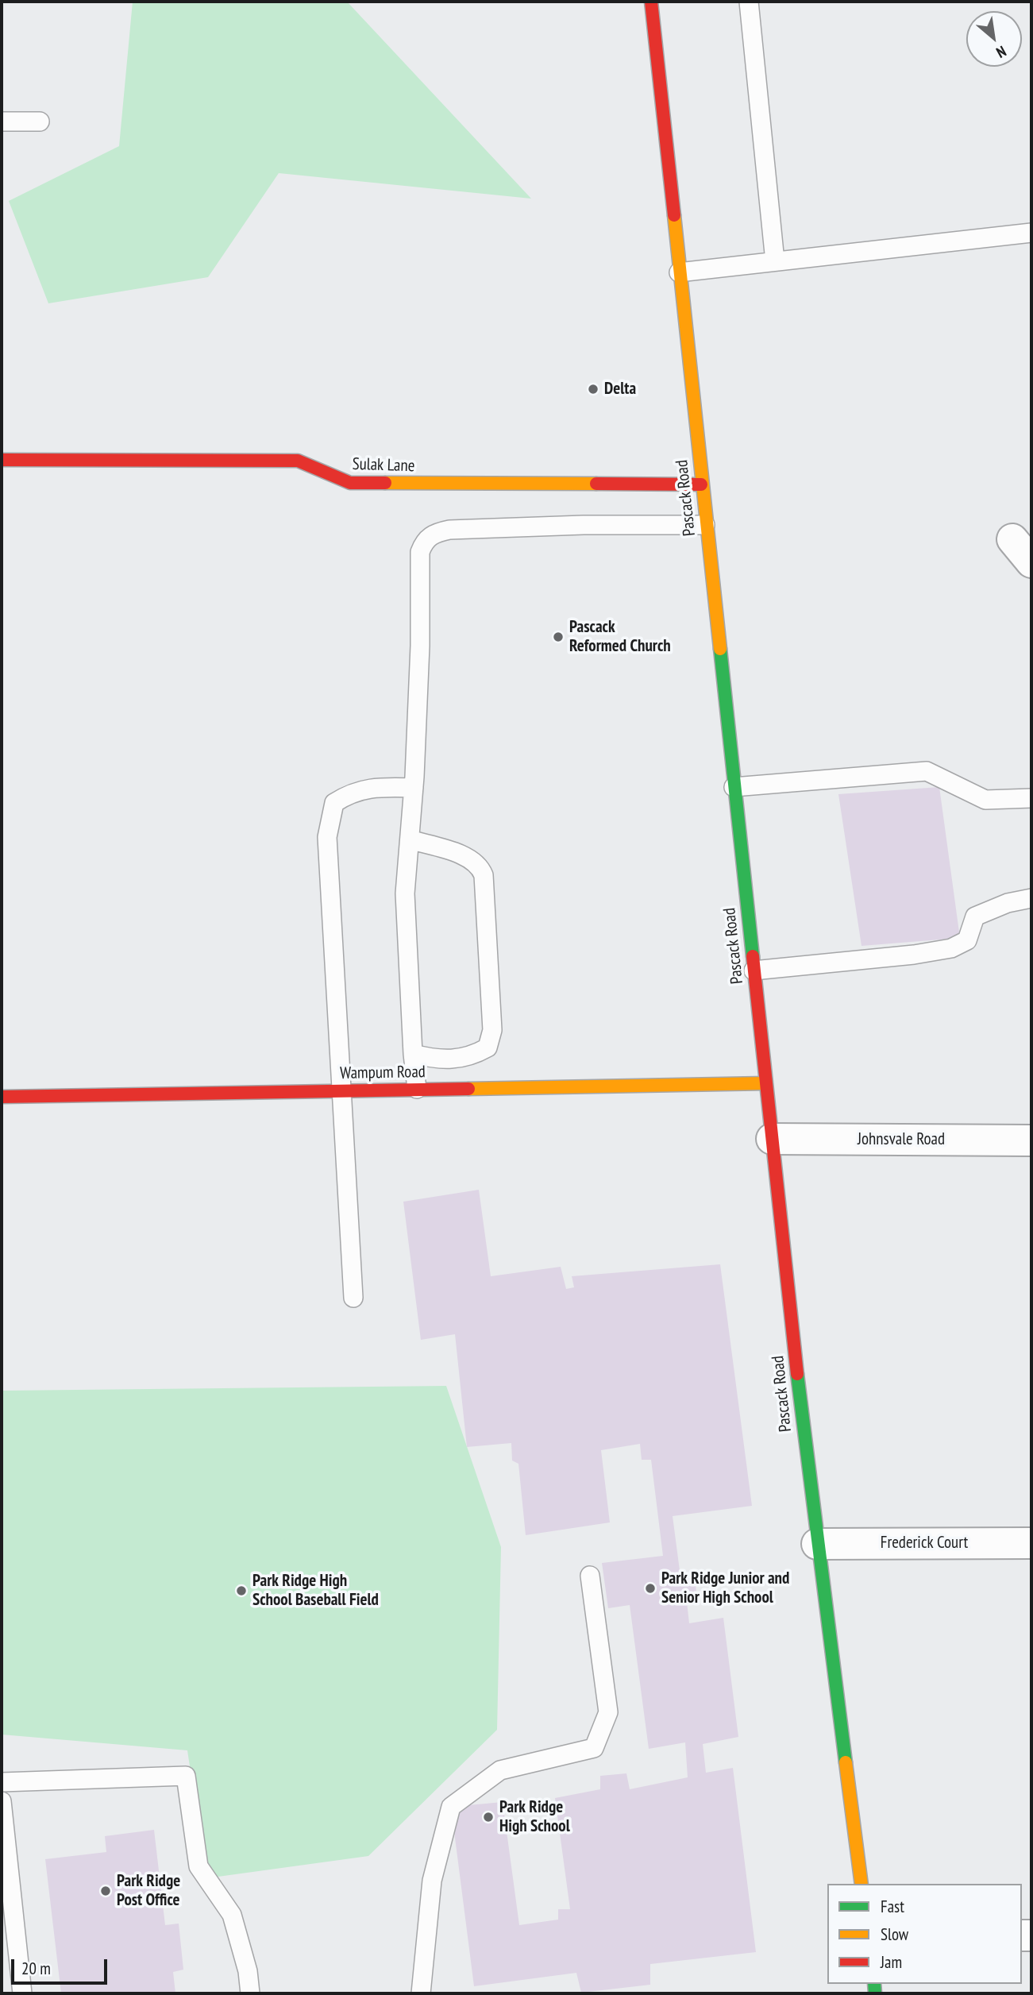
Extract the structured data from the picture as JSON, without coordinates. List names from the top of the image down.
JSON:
{
  "streets": {
    "street": [
      "Sulak Lane",
      "Pascack Road",
      "Wampum Road",
      "Johnsvale Road",
      "Frederick Court"
    ]
  },
  "crossings": [
    ["Sulak Lane", "Pascack Road"],
    ["Pascack Road", "Wampum Road"],
    ["Pascack Road", "Johnsvale Road"],
    ["Pascack Road", "Frederick Court"]
  ],
  "places": [
    "Delta",
    "Pascack Reformed Church",
    "Park Ridge Junior and Senior High School",
    "Park Ridge High School Baseball Field",
    "Park Ridge High School",
    "Park Ridge Post Office"
  ],
  "legend": ["Fast", "Slow", "Jam"],
  "scale_bar": "20 m",
  "north": "bottom right"
}
